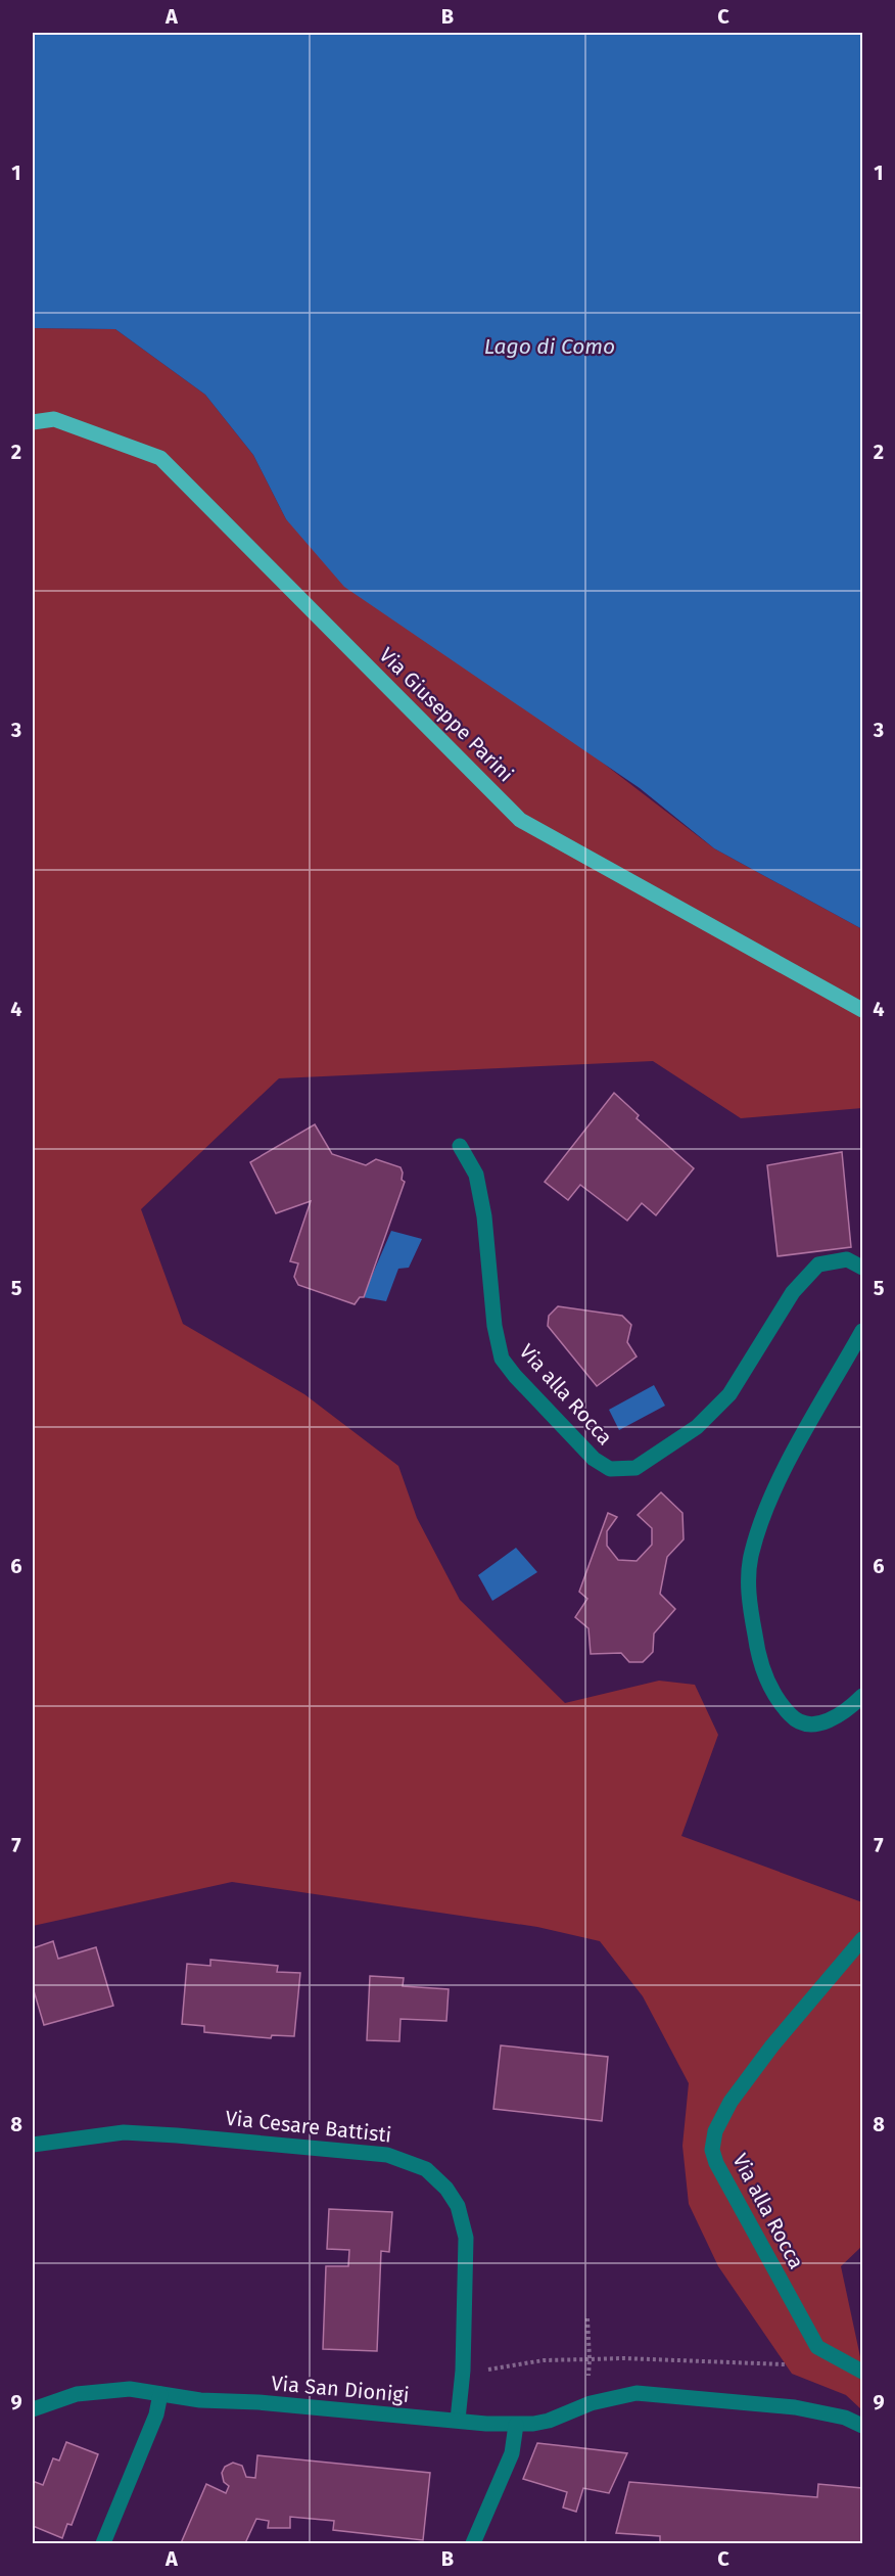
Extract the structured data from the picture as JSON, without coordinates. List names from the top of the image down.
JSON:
{
  "streets": {
    "main road": ["Via Giuseppe Parini"],
    "street": ["Via alla Rocca", "Via Cesare Battisti", "Via San Dionigi"]
  },
  "crossings": [
    ["Via Cesare Battisti", "Via San Dionigi"]
  ],
  "water": ["Lago di Como"],
  "grid": {
    "columns": ["A", "B", "C"],
    "rows": [
      "1",
      "2",
      "3",
      "4",
      "5",
      "6",
      "7",
      "8",
      "9"
    ]
  }
}
